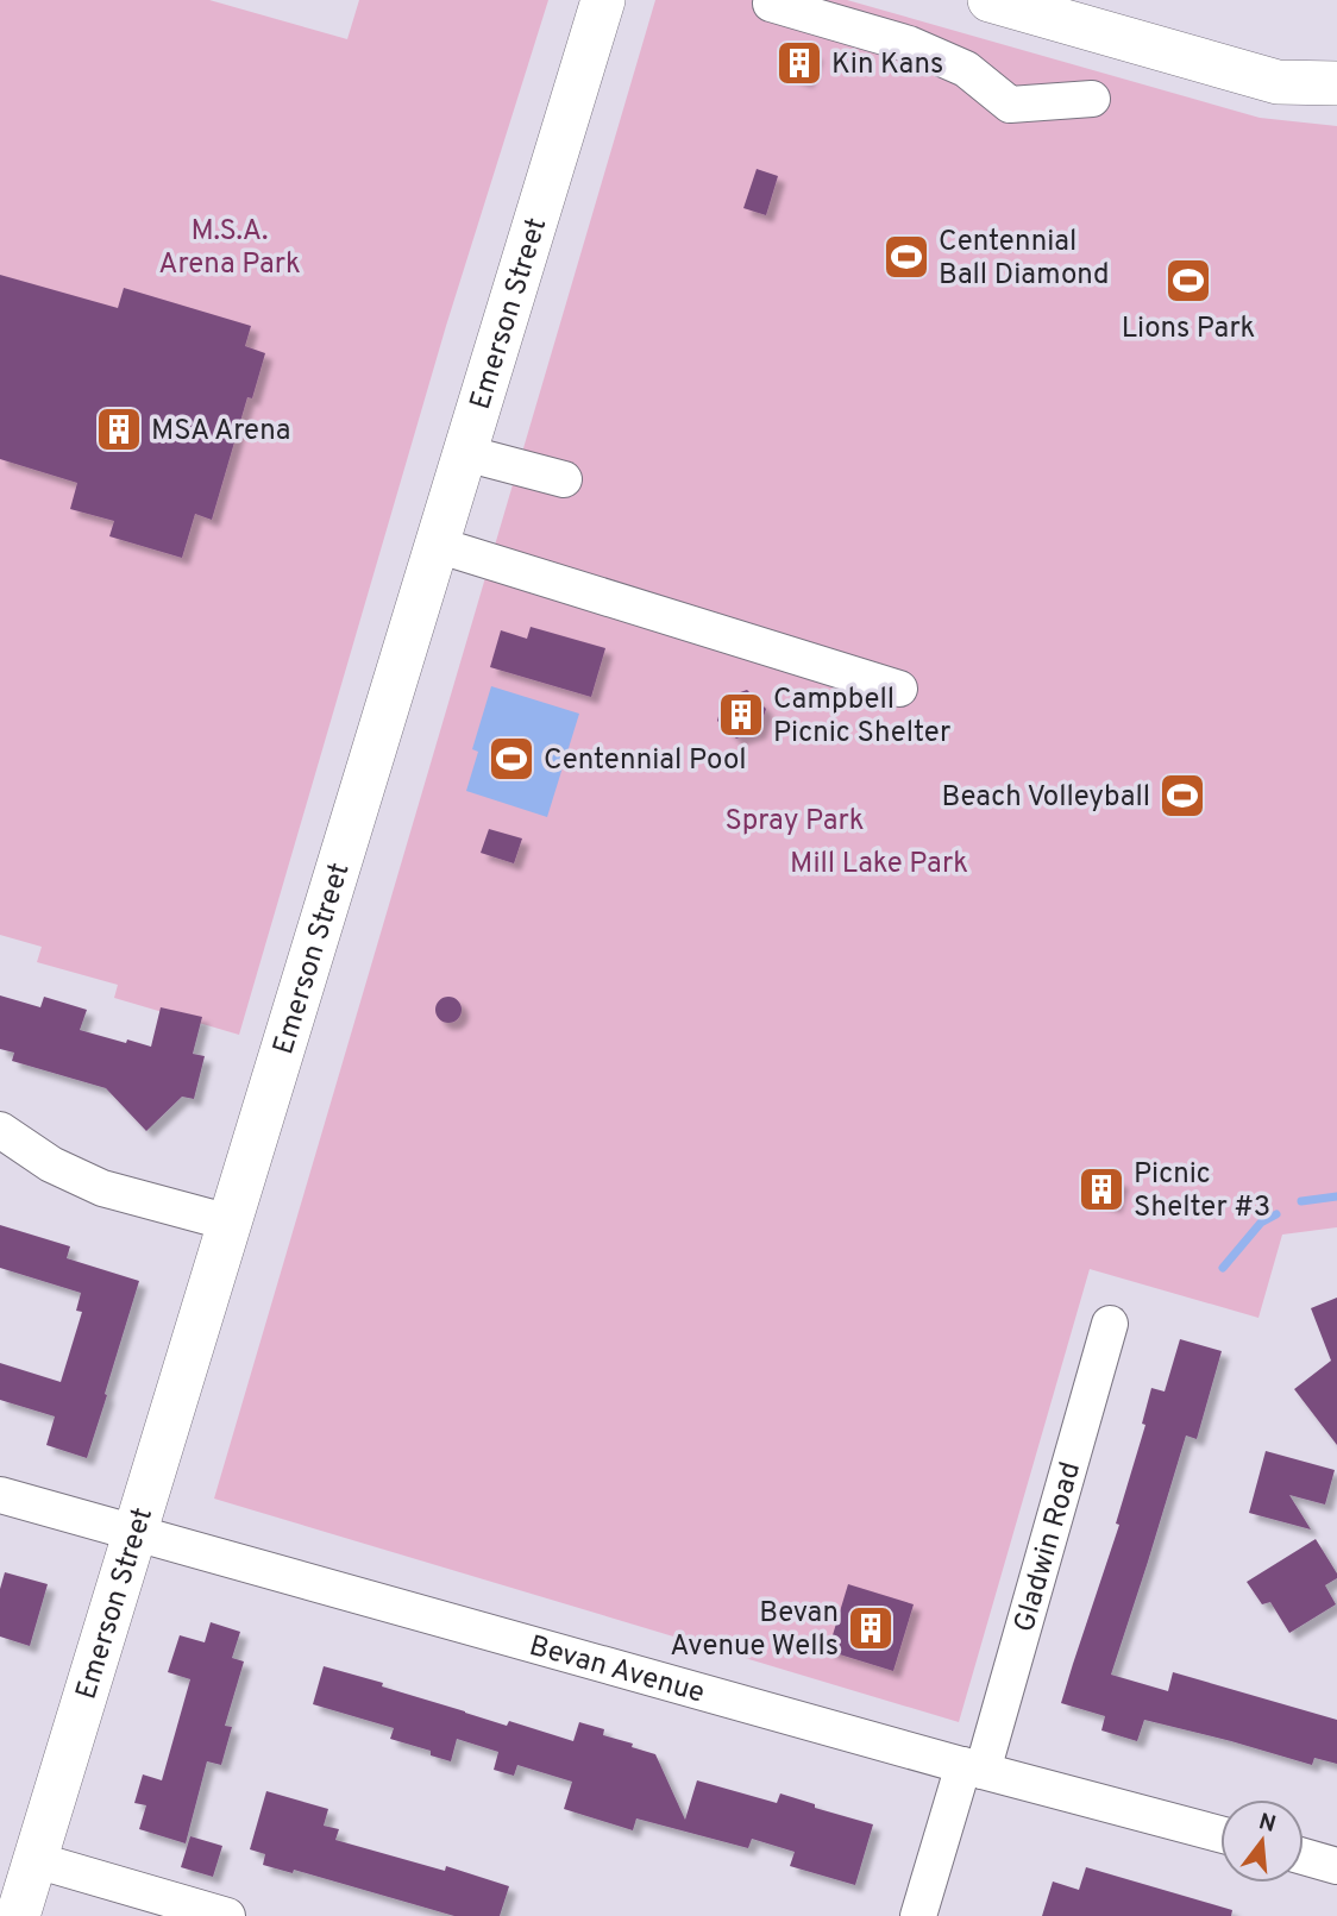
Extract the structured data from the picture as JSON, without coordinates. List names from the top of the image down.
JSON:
{
  "streets": {
    "main road": ["Emerson Street"],
    "street": ["Gladwin Road", "Bevan Avenue"]
  },
  "crossings": [
    ["Emerson Street", "Bevan Avenue"],
    ["Gladwin Road", "Bevan Avenue"]
  ],
  "parks": ["M.S.A. Arena Park", "Spray Park", "Mill Lake Park"],
  "places": {
    "building": [
      "Kin Kans",
      "MSA Arena",
      "Campbell Picnic Shelter",
      "Picnic Shelter #3",
      "Bevan Avenue Wells"
    ],
    "sports": [
      "Centennial Ball Diamond",
      "Lions Park",
      "Centennial Pool",
      "Beach Volleyball"
    ]
  },
  "north": "top"
}
